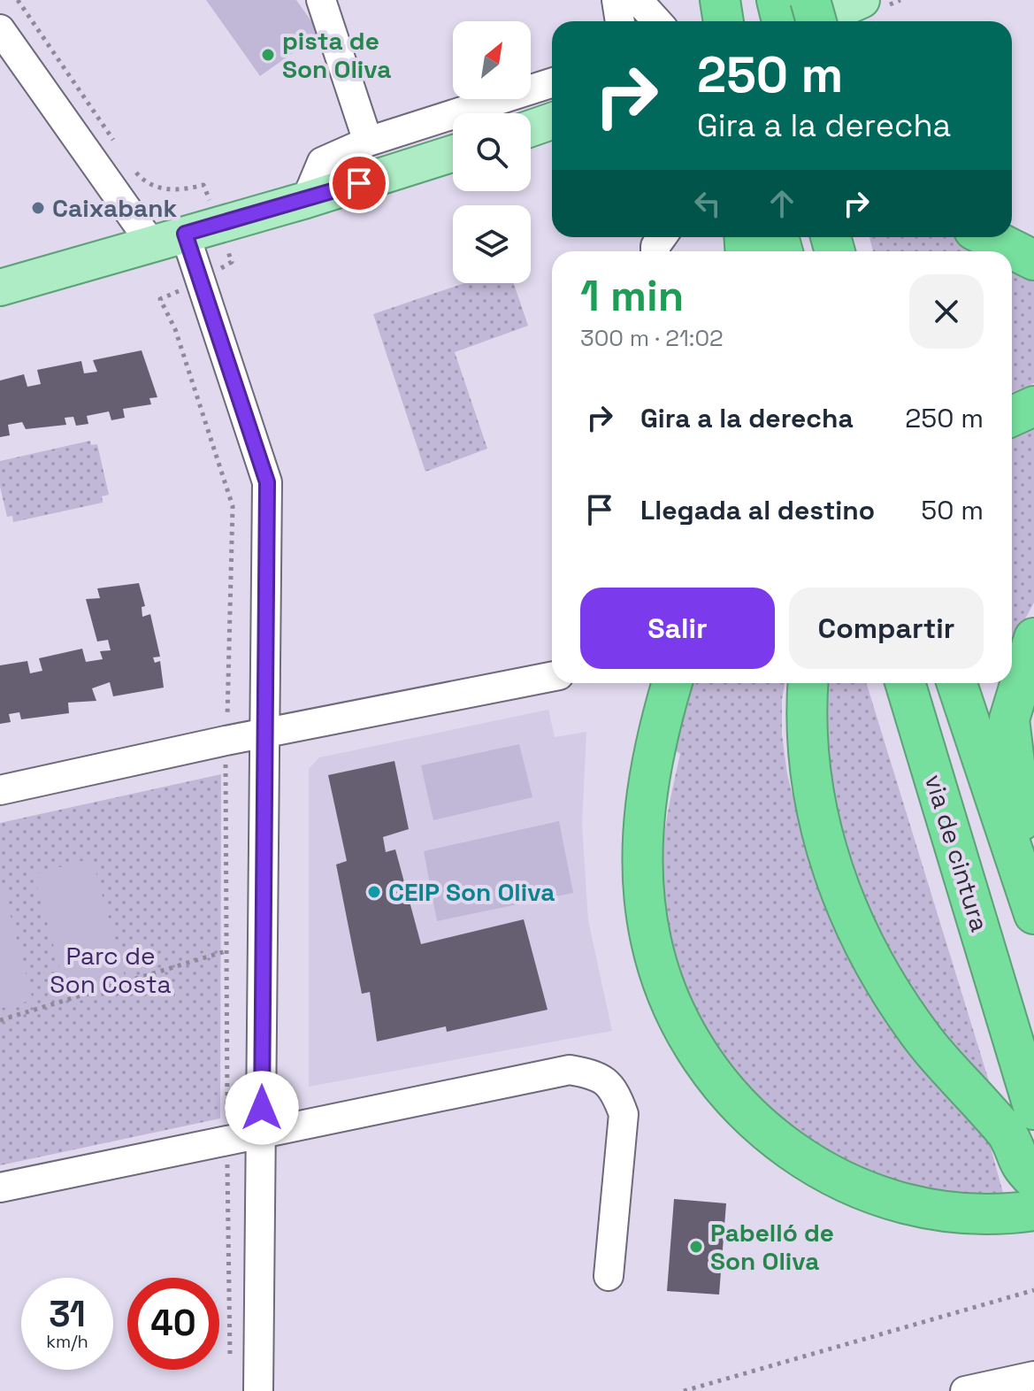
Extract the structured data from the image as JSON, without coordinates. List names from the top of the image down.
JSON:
{
  "streets": {
    "highway": ["via de cintura"]
  },
  "parks": ["Parc de Son Costa"],
  "places": [
    "pista de Son Oliva",
    "Caixabank",
    "CEIP Son Oliva",
    "Pabelló de Son Oliva"
  ],
  "north": "top right",
  "page": {
    "turn": ["250 m", "Gira a la derecha"],
    "heading": ["1 min", "300 m · 21:02"],
    "list": [
      {
        "name": "Gira a la derecha",
        "value": "250 m"
      },
      {
        "name": "Llegada al destino",
        "value": "50 m"
      }
    ],
    "buttons": ["Salir", "Compartir"],
    "speed": "31 km/h",
    "limit": "40"
  }
}
